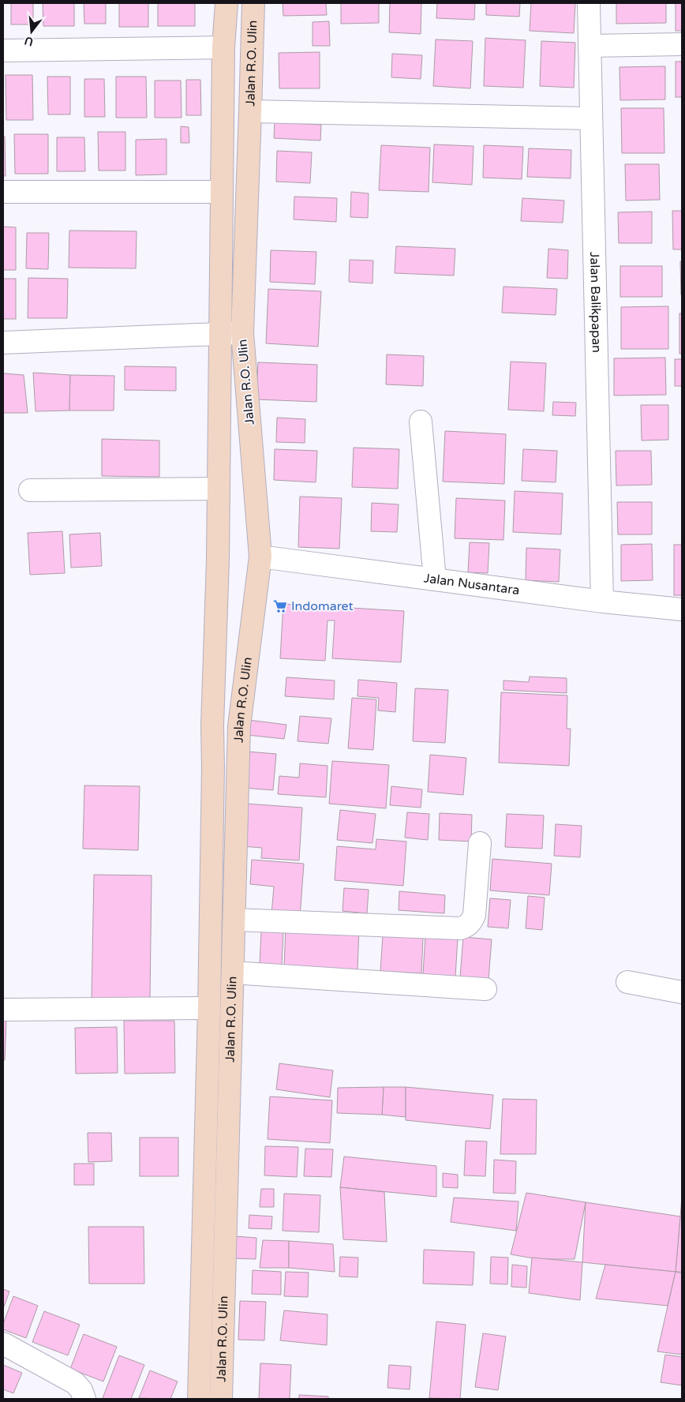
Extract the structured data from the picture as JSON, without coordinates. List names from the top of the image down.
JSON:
{
  "streets": {
    "main road": ["Jalan R.O. Ulin"],
    "street": ["Jalan Balikpapan", "Jalan Nusantara"]
  },
  "crossings": [
    ["Jalan R.O. Ulin", "Jalan Nusantara"],
    ["Jalan Balikpapan", "Jalan Nusantara"]
  ],
  "places": {
    "supermarket": ["Indomaret"]
  },
  "north": "bottom"
}
